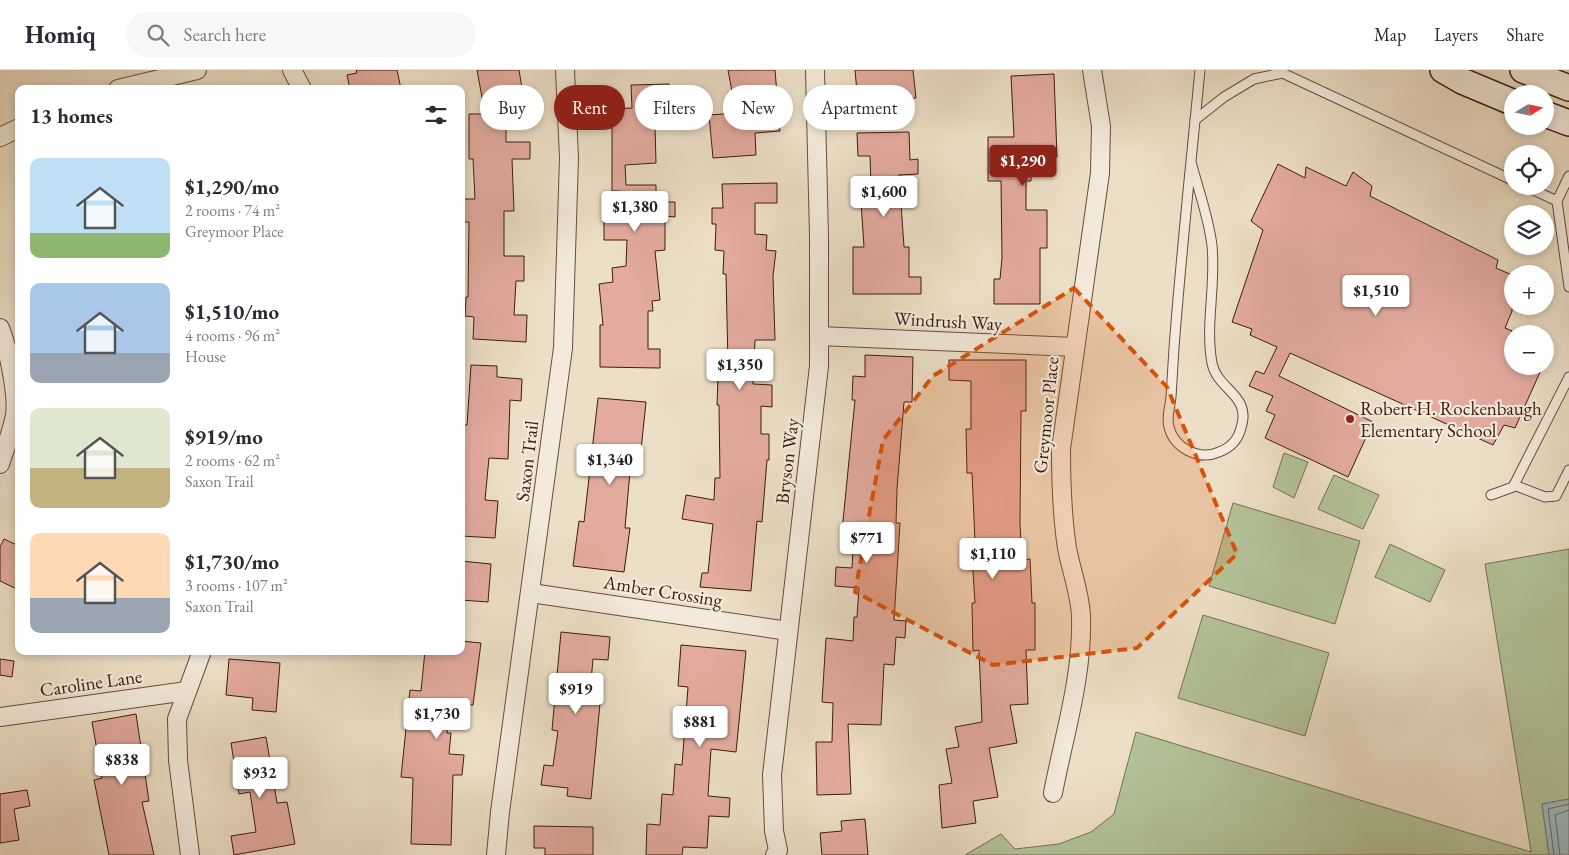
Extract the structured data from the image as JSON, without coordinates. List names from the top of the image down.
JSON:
{
  "streets": {
    "street": [
      "Windrush Way",
      "Greymoor Place",
      "Saxon Trail",
      "Bryson Way",
      "Amber Crossing",
      "Caroline Lane"
    ]
  },
  "crossings": [
    ["Windrush Way", "Greymoor Place"],
    ["Windrush Way", "Bryson Way"],
    ["Saxon Trail", "Amber Crossing"],
    ["Bryson Way", "Amber Crossing"]
  ],
  "places": ["Robert H. Rockenbaugh Elementary School"],
  "north": "right",
  "page": {
    "header": "Homiq",
    "search": "Search here",
    "nav": ["Map", "Layers", "Share"],
    "map_buttons": ["+", "−"],
    "chip": [
      "Buy",
      "Rent",
      "Filters",
      "New",
      "Apartment"
    ],
    "heading": "13 homes",
    "price": [
      "$1,290",
      "$1,600",
      "$1,380",
      "$1,510",
      "$1,350",
      "$1,340",
      "$771",
      "$1,110",
      "$919",
      "$1,730",
      "$881",
      "$838",
      "$932"
    ],
    "list": [
      {
        "name": "$1,290/mo",
        "note": "2 rooms · 74 m² · Greymoor Place"
      },
      {
        "name": "$1,510/mo",
        "note": "4 rooms · 96 m² · House"
      },
      {
        "name": "$919/mo",
        "note": "2 rooms · 62 m² · Saxon Trail"
      },
      {
        "name": "$1,730/mo",
        "note": "3 rooms · 107 m² · Saxon Trail"
      }
    ]
  }
}
